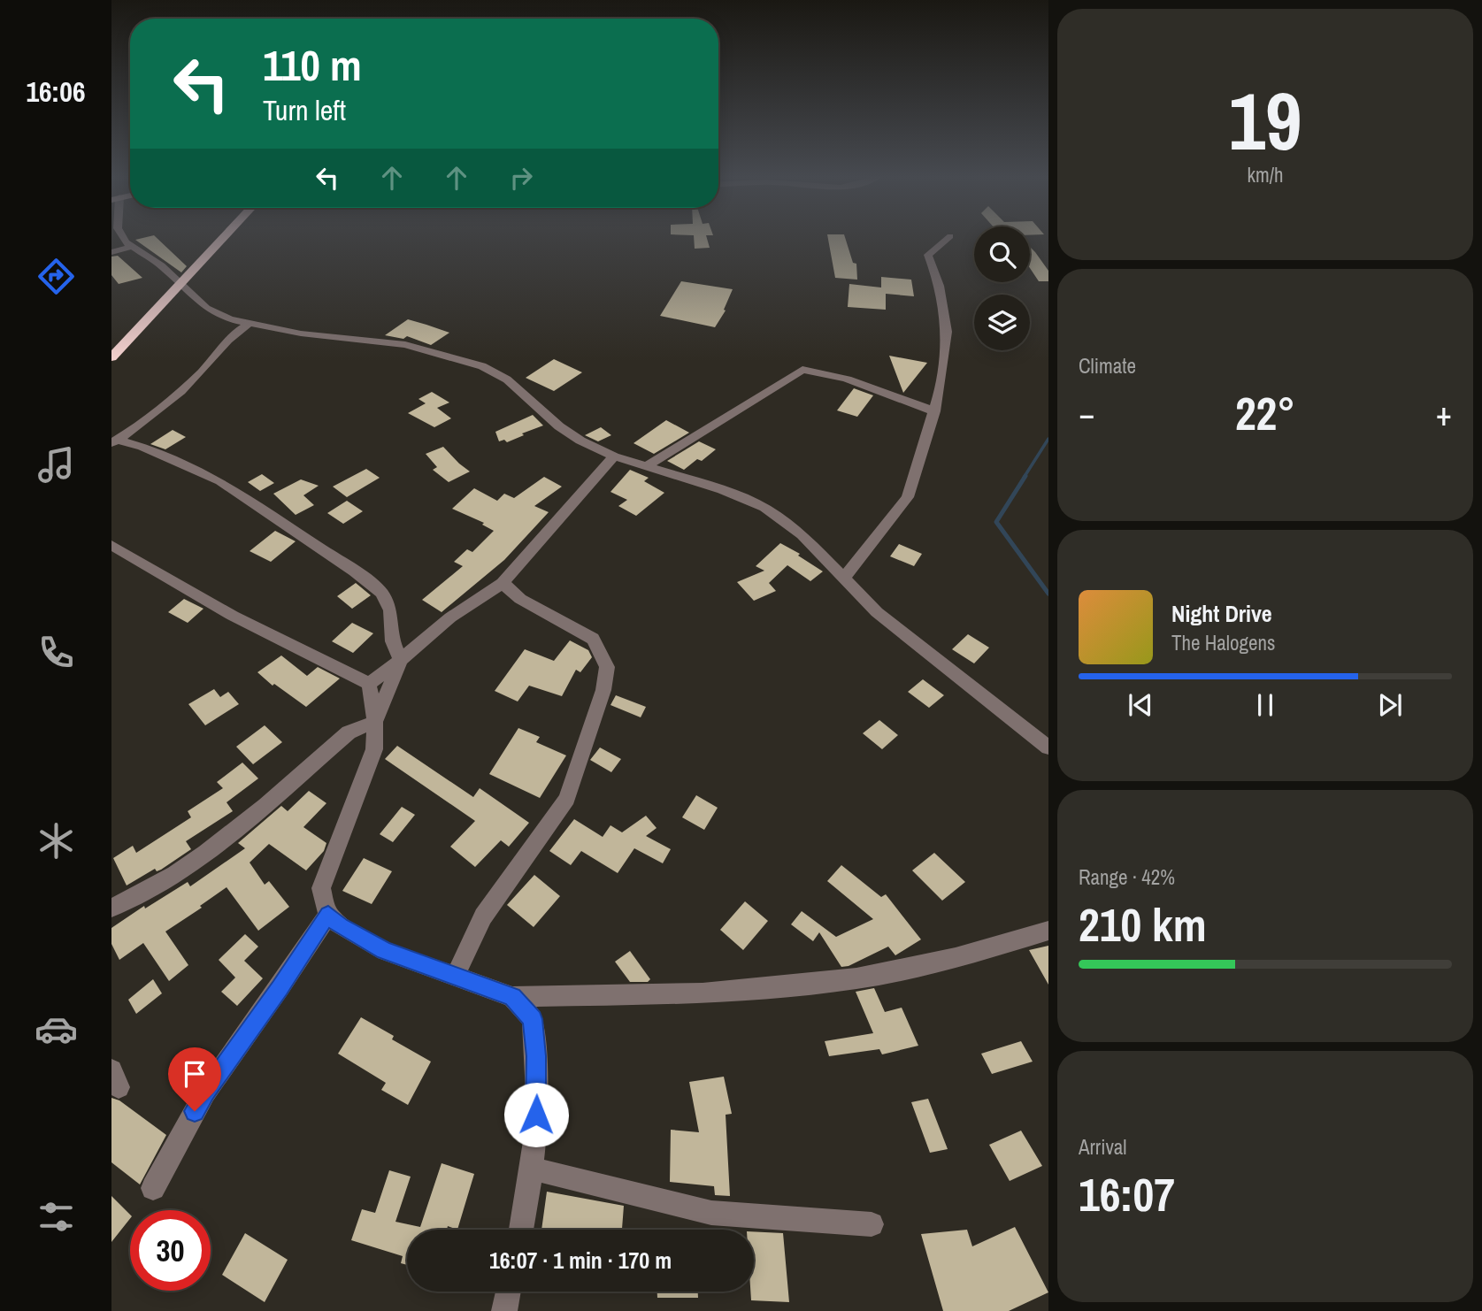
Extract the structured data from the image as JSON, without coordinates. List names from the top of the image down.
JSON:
{
  "page": {
    "tabs": "16:06",
    "tile": [
      ["19", "km/h"],
      "Climate",
      ["Range · 42%", "210 km"],
      ["Arrival", "16:07"]
    ],
    "turn": ["110 m", "Turn left"],
    "heat": ["−", "22°", "+"],
    "song": ["Night Drive", "The Halogens"],
    "limit": "30",
    "trip": "16:07 · 1 min · 170 m"
  }
}
